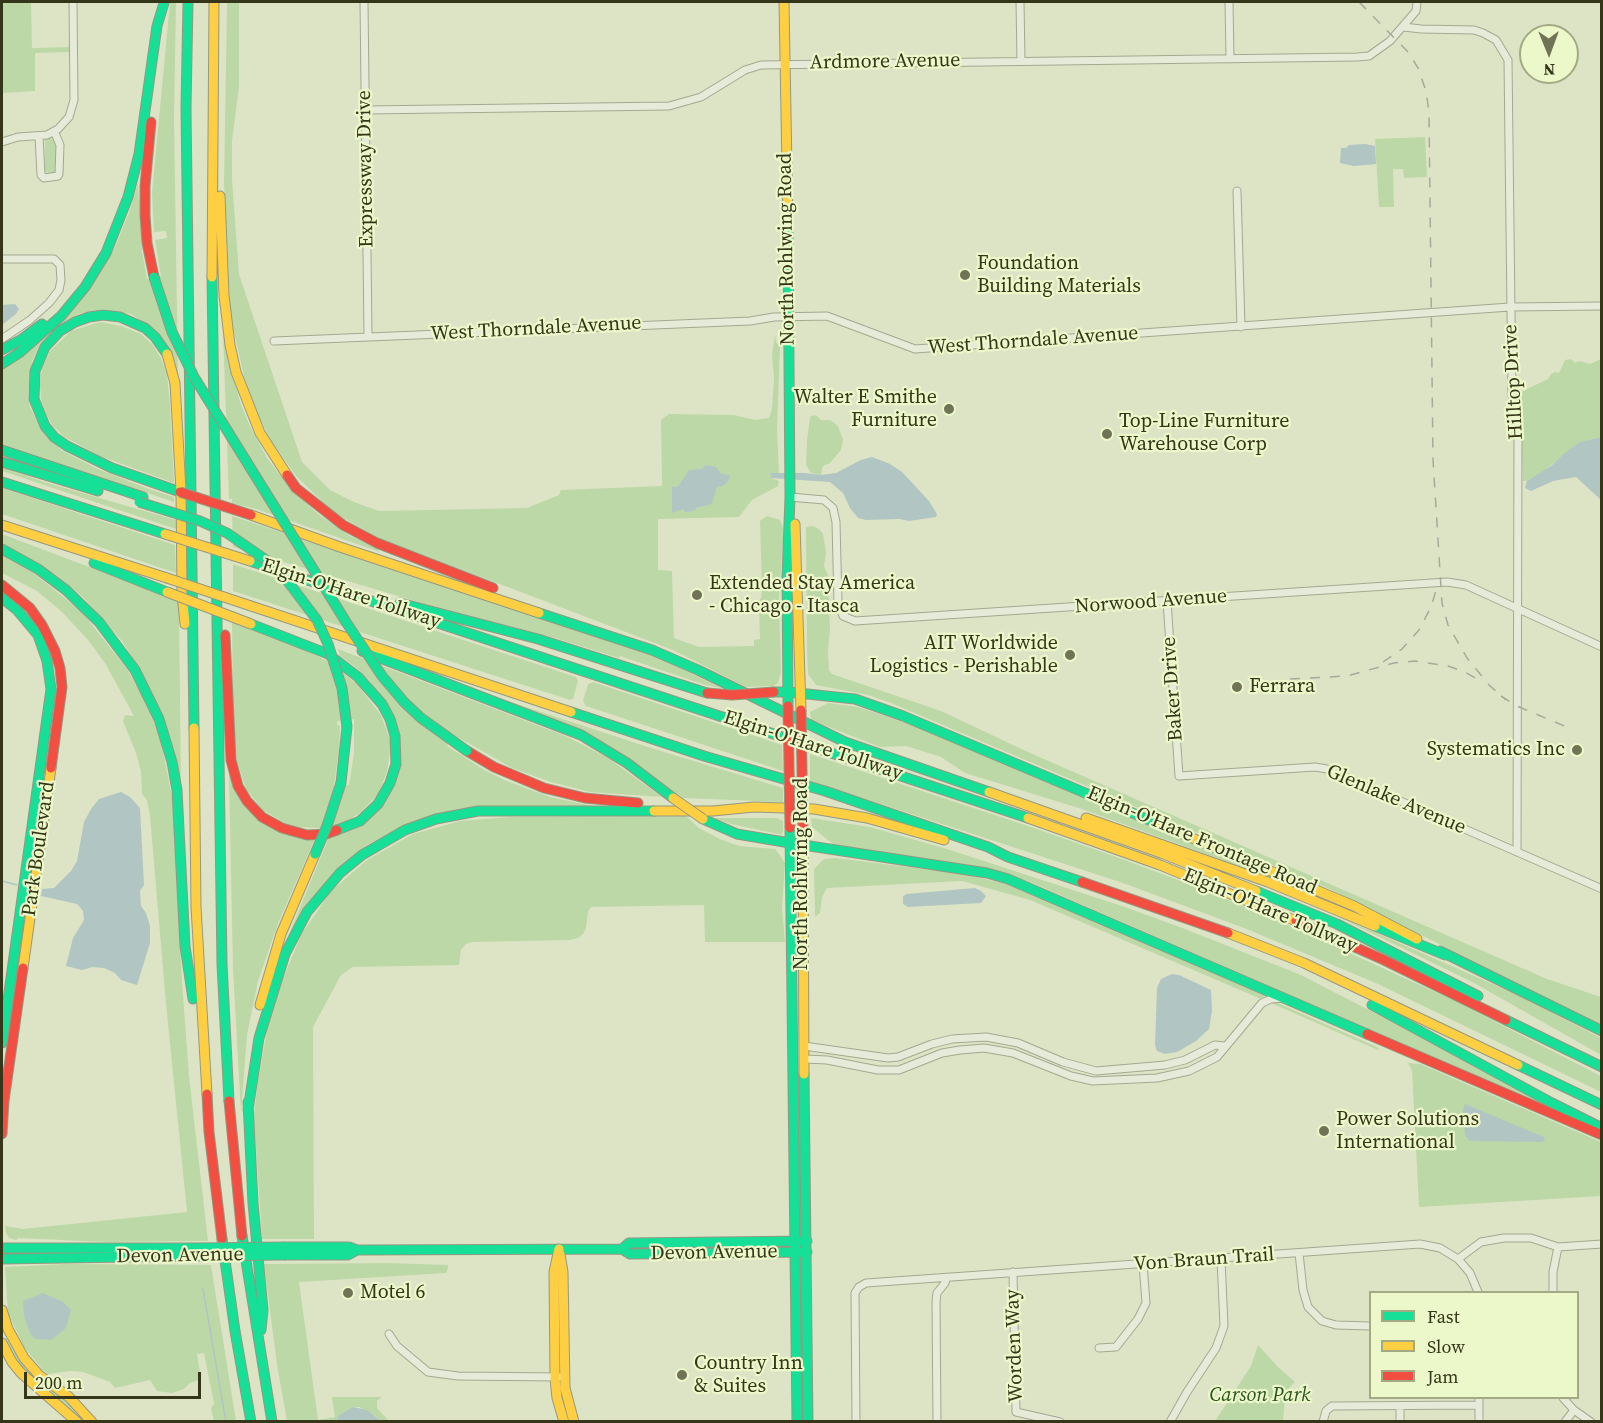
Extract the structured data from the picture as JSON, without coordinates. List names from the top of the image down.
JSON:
{
  "streets": {
    "main road": [
      "North Rohlwing Road",
      "Elgin-O'Hare Tollway",
      "Elgin-O'Hare Frontage Road",
      "Park Boulevard",
      "Devon Avenue"
    ],
    "street": [
      "Ardmore Avenue",
      "Expressway Drive",
      "West Thorndale Avenue",
      "Hilltop Drive",
      "Norwood Avenue",
      "Baker Drive",
      "Glenlake Avenue",
      "Von Braun Trail",
      "Worden Way"
    ]
  },
  "crossings": [
    ["Ardmore Avenue", "Expressway Drive"],
    ["Ardmore Avenue", "North Rohlwing Road"],
    ["Ardmore Avenue", "Hilltop Drive"],
    ["Expressway Drive", "West Thorndale Avenue"],
    ["North Rohlwing Road", "West Thorndale Avenue"],
    ["North Rohlwing Road", "Norwood Avenue"],
    ["North Rohlwing Road", "Elgin-O'Hare Frontage Road"],
    ["North Rohlwing Road", "Devon Avenue"],
    ["West Thorndale Avenue", "Hilltop Drive"],
    ["Hilltop Drive", "Norwood Avenue"],
    ["Hilltop Drive", "Glenlake Avenue"],
    ["Elgin-O'Hare Tollway", "Elgin-O'Hare Frontage Road"],
    ["Norwood Avenue", "Baker Drive"],
    ["Baker Drive", "Glenlake Avenue"],
    ["Von Braun Trail", "Worden Way"]
  ],
  "parks": ["Carson Park"],
  "places": [
    "Foundation Building Materials",
    "Walter E Smithe Furniture",
    "Top-Line Furniture Warehouse Corp",
    "Extended Stay America - Chicago - Itasca",
    "AIT Worldwide Logistics - Perishable",
    "Ferrara",
    "Systematics Inc",
    "Power Solutions International",
    "Motel 6",
    "Country Inn & Suites"
  ],
  "legend": ["Fast", "Slow", "Jam"],
  "scale_bar": "200 m",
  "north": "bottom"
}
